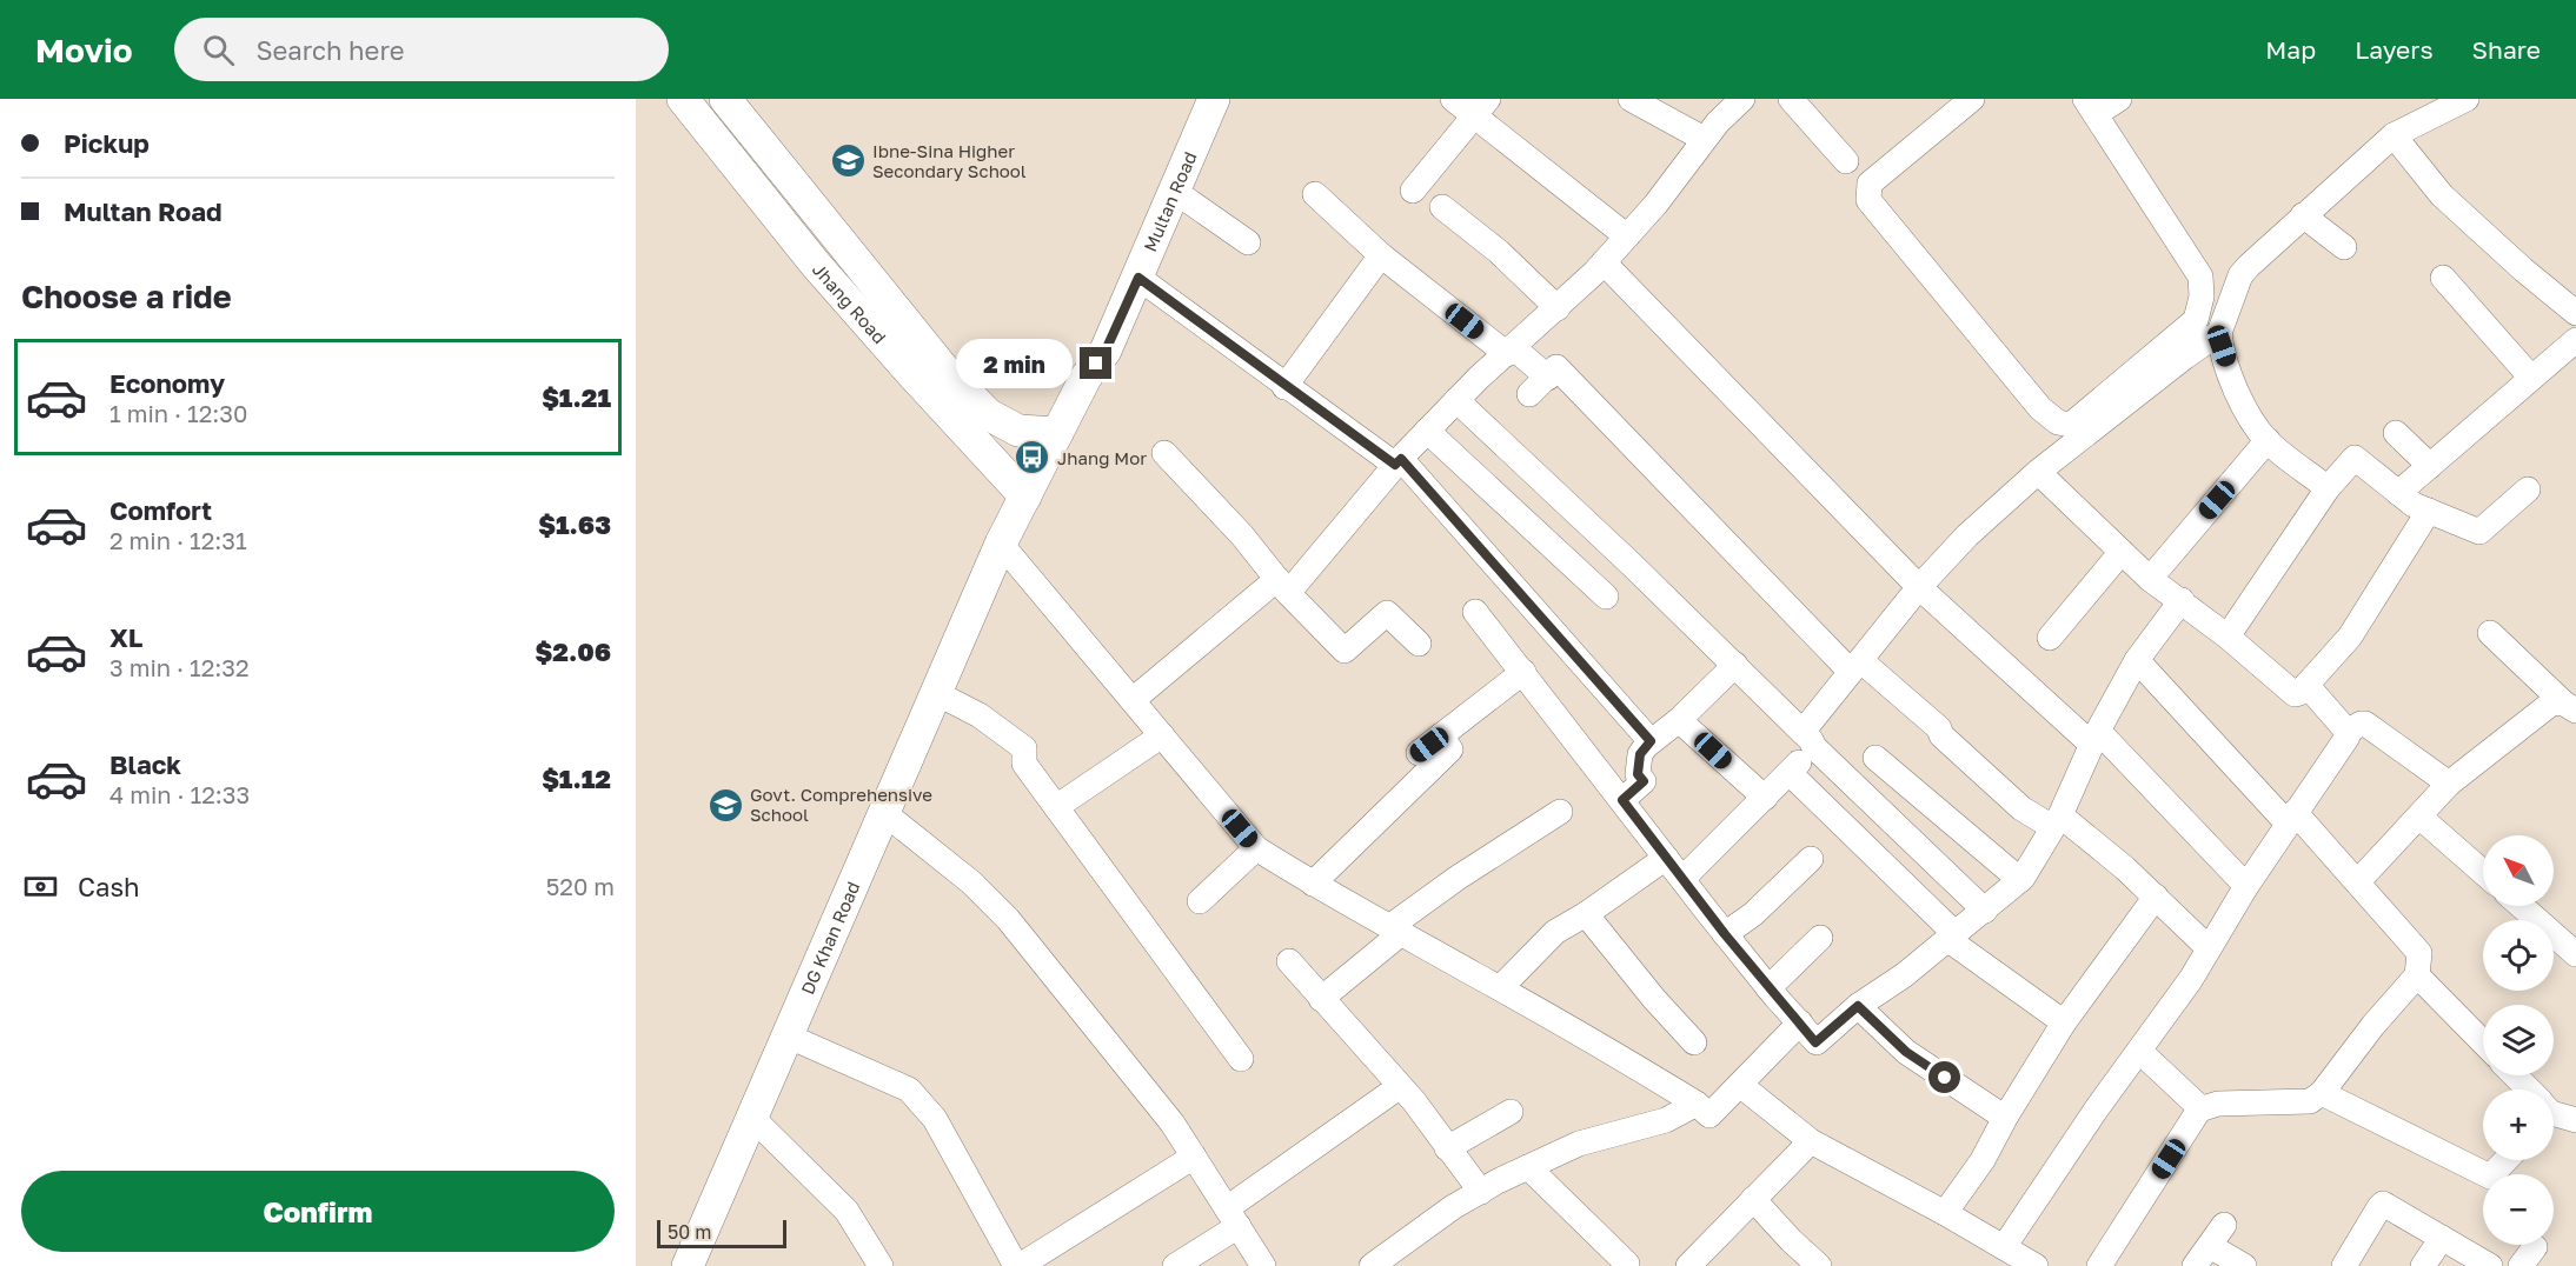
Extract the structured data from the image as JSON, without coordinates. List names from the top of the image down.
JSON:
{
  "streets": {
    "main road": ["Multan Road", "Jhang Road", "DG Khan Road"]
  },
  "crossings": [
    ["Multan Road", "Jhang Road"],
    ["Multan Road", "DG Khan Road"]
  ],
  "places": {
    "school or university": ["Ibne-Sina Higher Secondary School", "Govt. Comprehensive School"],
    "bus stop": ["Jhang Mor"]
  },
  "scale_bar": "50 m",
  "north": "top left",
  "page": {
    "header": "Movio",
    "search": "Search here",
    "nav": ["Map", "Layers", "Share"],
    "banner": ["Pickup", "Multan Road"],
    "heading": "Choose a ride",
    "list": [
      {
        "name": "Economy",
        "note": "1 min · 12:30",
        "value": "$1.21"
      },
      {
        "name": "Comfort",
        "note": "2 min · 12:31",
        "value": "$1.63"
      },
      {
        "name": "XL",
        "note": "3 min · 12:32",
        "value": "$2.06"
      },
      {
        "name": "Black",
        "note": "4 min · 12:33",
        "value": "$1.12"
      }
    ],
    "bubble": "2 min",
    "map_buttons": ["+", "−"],
    "pay": ["Cash", "520 m"],
    "buttons": "Confirm",
    "scale": "50 m"
  }
}
